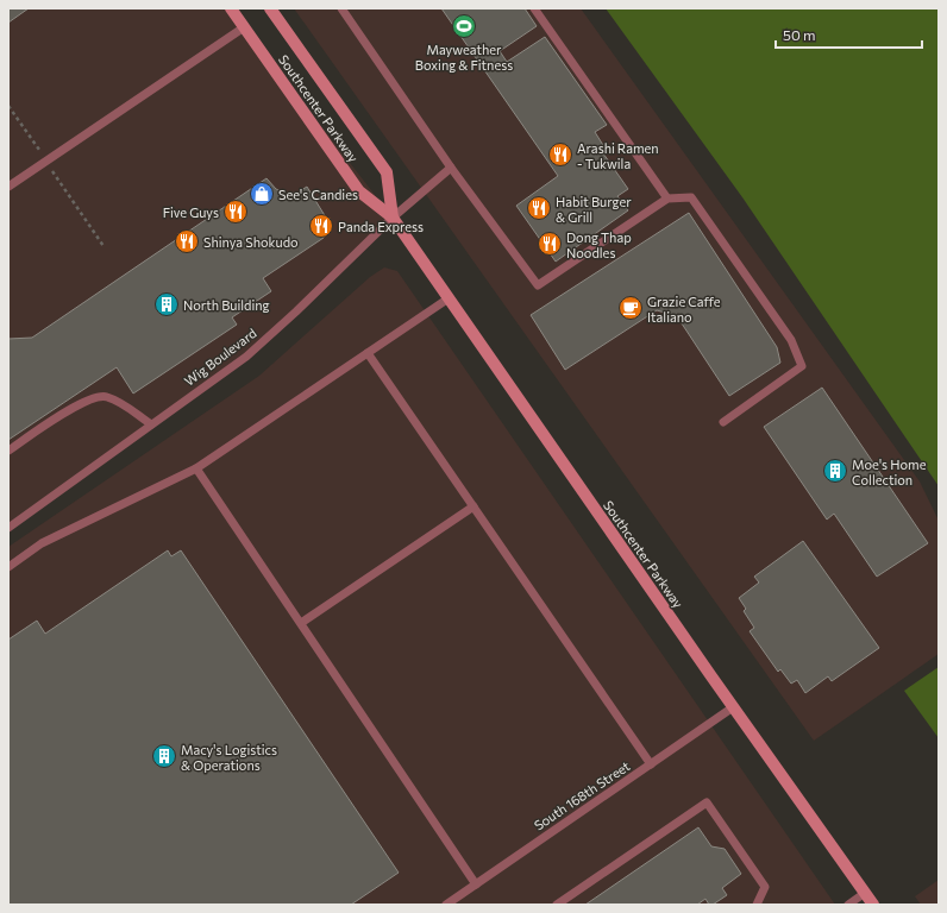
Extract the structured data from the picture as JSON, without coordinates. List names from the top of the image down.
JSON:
{
  "streets": {
    "main road": ["Southcenter Parkway"],
    "lane": ["Wig Boulevard", "South 168th Street"]
  },
  "crossings": [
    ["Southcenter Parkway", "Wig Boulevard"],
    ["Southcenter Parkway", "South 168th Street"]
  ],
  "places": {
    "sports": ["Mayweather Boxing & Fitness"],
    "restaurant": [
      "Arashi Ramen - Tukwila",
      "Habit Burger & Grill",
      "Five Guys",
      "Panda Express",
      "Shinya Shokudo",
      "Dong Thap Noodles"
    ],
    "shop": ["See's Candies"],
    "building": ["North Building", "Moe's Home Collection", "Macy's Logistics & Operations"],
    "cafe": ["Grazie Caffe Italiano"]
  },
  "scale_bar": "50 m"
}
